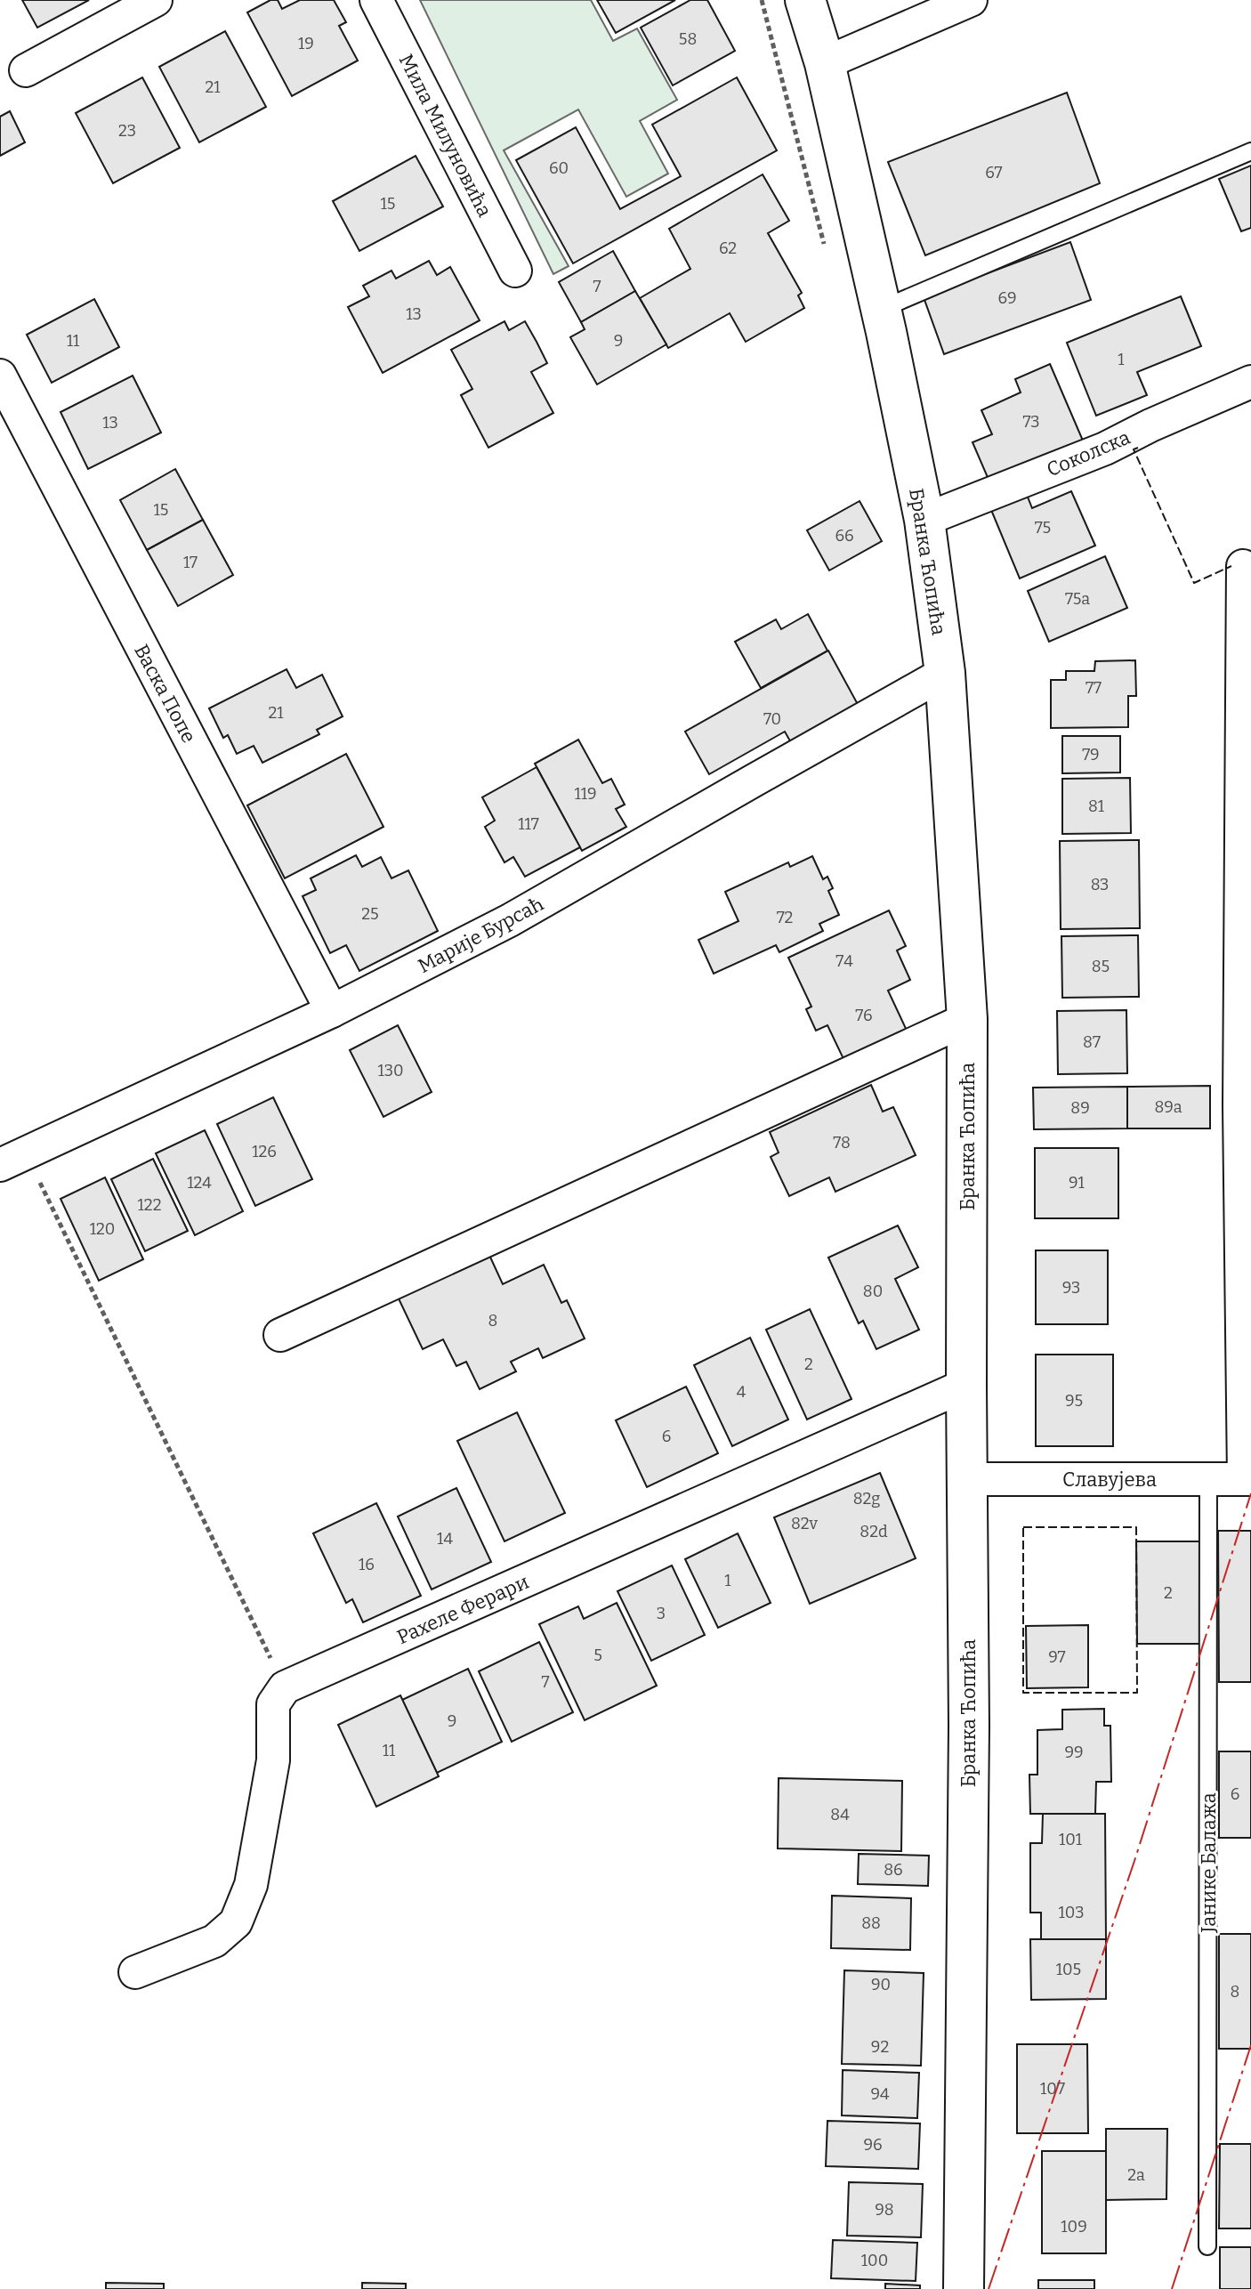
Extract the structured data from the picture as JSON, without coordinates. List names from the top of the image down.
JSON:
{
  "streets": {
    "street": [
      "Мила Милуновића",
      "Соколска",
      "Бранка Ћопића",
      "Васка Попе",
      "Марије Бурсаћ",
      "Славујева",
      "Рахеле Ферари"
    ],
    "lane": ["Јанике Балажа"]
  },
  "crossings": [
    ["Соколска", "Бранка Ћопића"],
    ["Бранка Ћопића", "Марије Бурсаћ"],
    ["Бранка Ћопића", "Славујева"],
    ["Бранка Ћопића", "Рахеле Ферари"],
    ["Васка Попе", "Марије Бурсаћ"],
    ["Славујева", "Јанике Балажа"]
  ],
  "house_numbers": [
    "58",
    "19",
    "21",
    "23",
    "60",
    "67",
    "15",
    "62",
    "7",
    "69",
    "13",
    "11",
    "9",
    "1",
    "73",
    "13",
    "15",
    "75",
    "66",
    "17",
    "75a",
    "77",
    "21",
    "70",
    "79",
    "119",
    "81",
    "117",
    "83",
    "25",
    "72",
    "74",
    "85",
    "76",
    "87",
    "130",
    "89a",
    "89",
    "78",
    "126",
    "124",
    "91",
    "122",
    "120",
    "93",
    "80",
    "8",
    "2",
    "4",
    "95",
    "6",
    "82g",
    "82v",
    "82d",
    "14",
    "16",
    "1",
    "2",
    "3",
    "5",
    "97",
    "7",
    "9",
    "11",
    "99",
    "6",
    "84",
    "101",
    "86",
    "103",
    "88",
    "105",
    "90",
    "8",
    "92",
    "107",
    "94",
    "96",
    "2a",
    "98",
    "109",
    "100"
  ]
}
